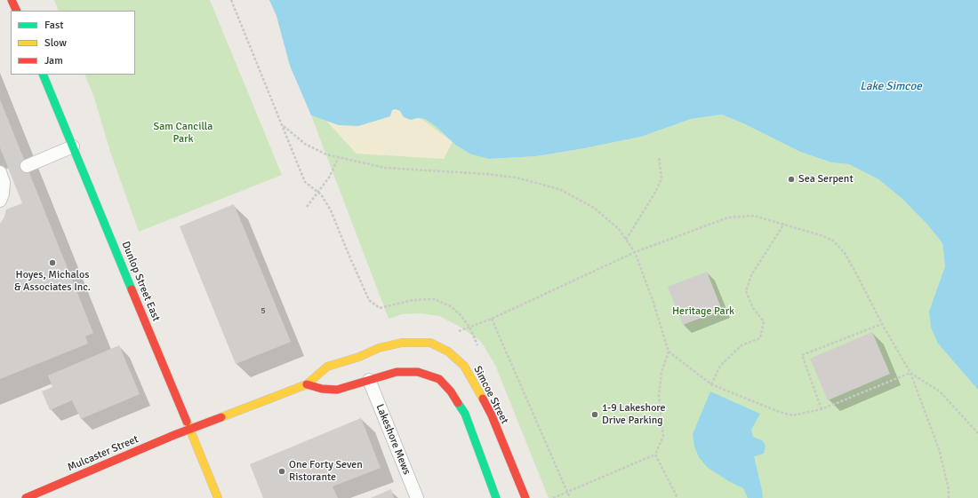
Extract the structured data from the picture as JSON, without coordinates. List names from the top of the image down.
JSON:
{
  "streets": {
    "main road": ["Dunlop Street East", "Simcoe Street", "Mulcaster Street"],
    "lane": ["Lakeshore Mews"]
  },
  "crossings": [
    ["Dunlop Street East", "Simcoe Street"],
    ["Dunlop Street East", "Mulcaster Street"],
    ["Simcoe Street", "Mulcaster Street"]
  ],
  "water": ["Lake Simcoe"],
  "parks": ["Sam Cancilla Park", "Heritage Park"],
  "places": [
    "Sea Serpent",
    "Hoyes, Michalos & Associates Inc.",
    "1-9 Lakeshore Drive Parking",
    "One Forty Seven Ristorante"
  ],
  "house_numbers": ["5"],
  "legend": ["Fast", "Slow", "Jam"]
}
